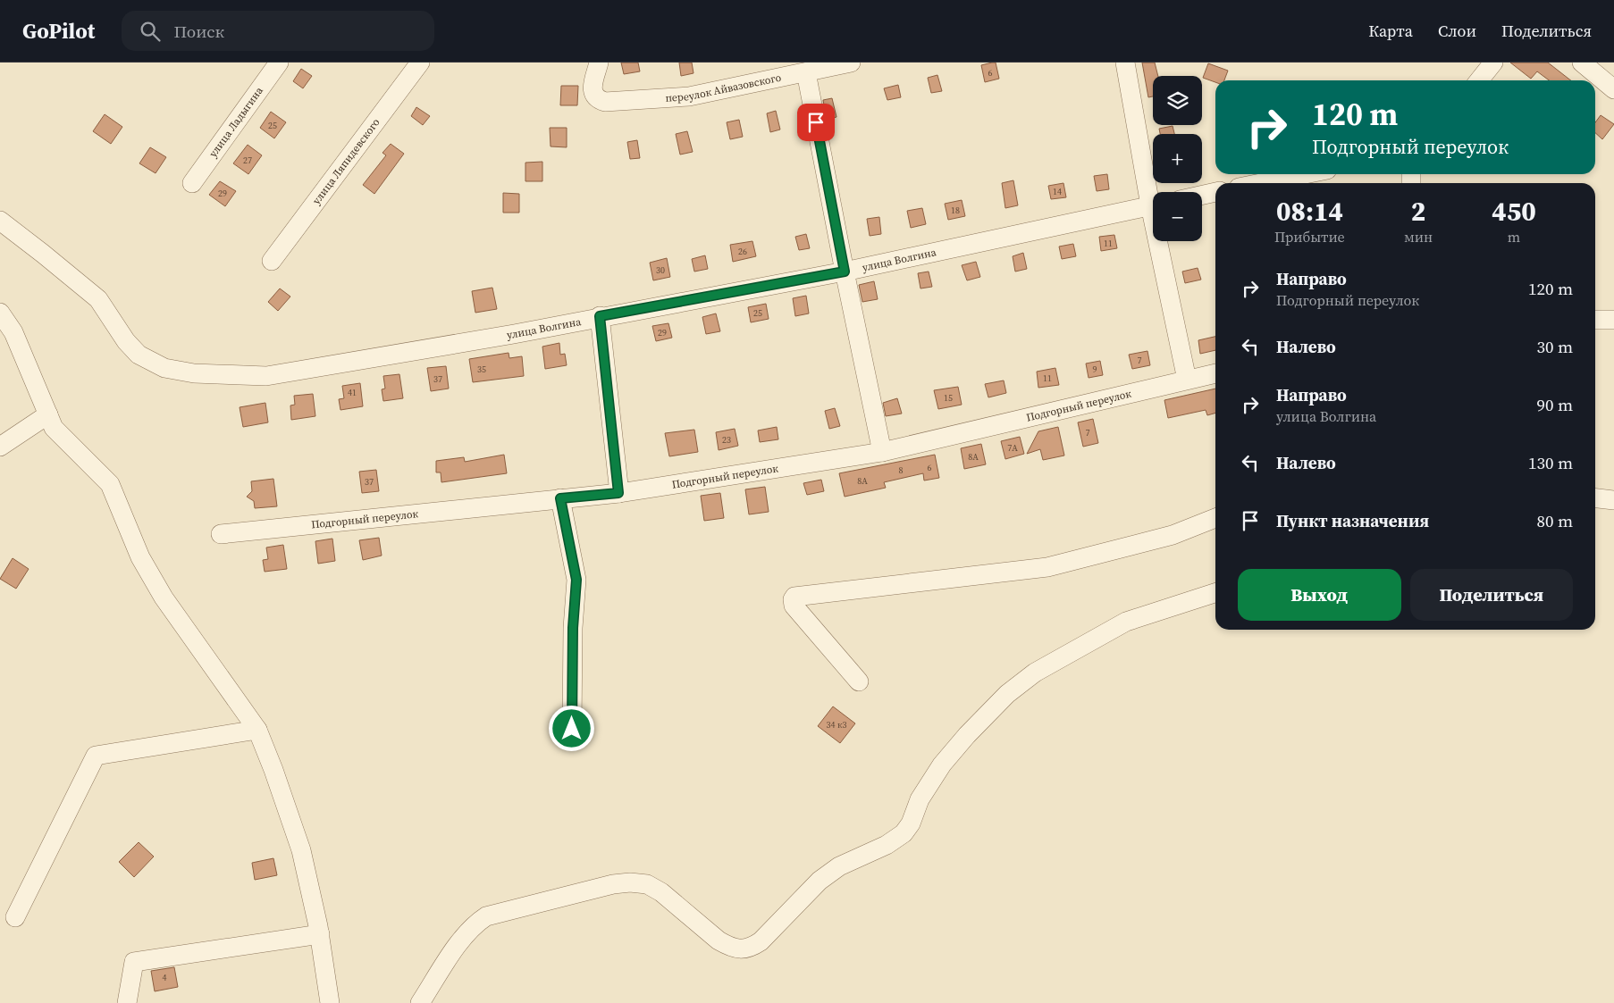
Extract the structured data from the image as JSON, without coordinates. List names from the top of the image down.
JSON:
{
  "streets": {
    "street": [
      "переулок Айвазовского",
      "улица Ладыгина",
      "улица Ляпидевского",
      "улица Волгина",
      "Подгорный переулок"
    ]
  },
  "house_numbers": [
    "6",
    "25",
    "27",
    "14",
    "29",
    "18",
    "11",
    "26",
    "30",
    "25",
    "29",
    "7",
    "35",
    "9",
    "11",
    "37",
    "41",
    "15",
    "7",
    "23",
    "7А",
    "8А",
    "6",
    "8",
    "8А",
    "37",
    "34 к3",
    "4"
  ],
  "page": {
    "header": "GoPilot",
    "search": "Поиск",
    "nav": ["Карта", "Слои", "Поделиться"],
    "map_buttons": ["+", "−"],
    "turn": ["120 m", "Подгорный переулок"],
    "eta": [
      "08:14",
      "Прибытие",
      "2",
      "мин",
      "450",
      "m"
    ],
    "list": [
      {
        "name": "Направо",
        "note": "Подгорный переулок",
        "value": "120 m"
      },
      {
        "name": "Налево",
        "value": "30 m"
      },
      {
        "name": "Направо",
        "note": "улица Волгина",
        "value": "90 m"
      },
      {
        "name": "Налево",
        "value": "130 m"
      },
      {
        "name": "Пункт назначения",
        "value": "80 m"
      }
    ],
    "buttons": ["Выход", "Поделиться"]
  }
}
